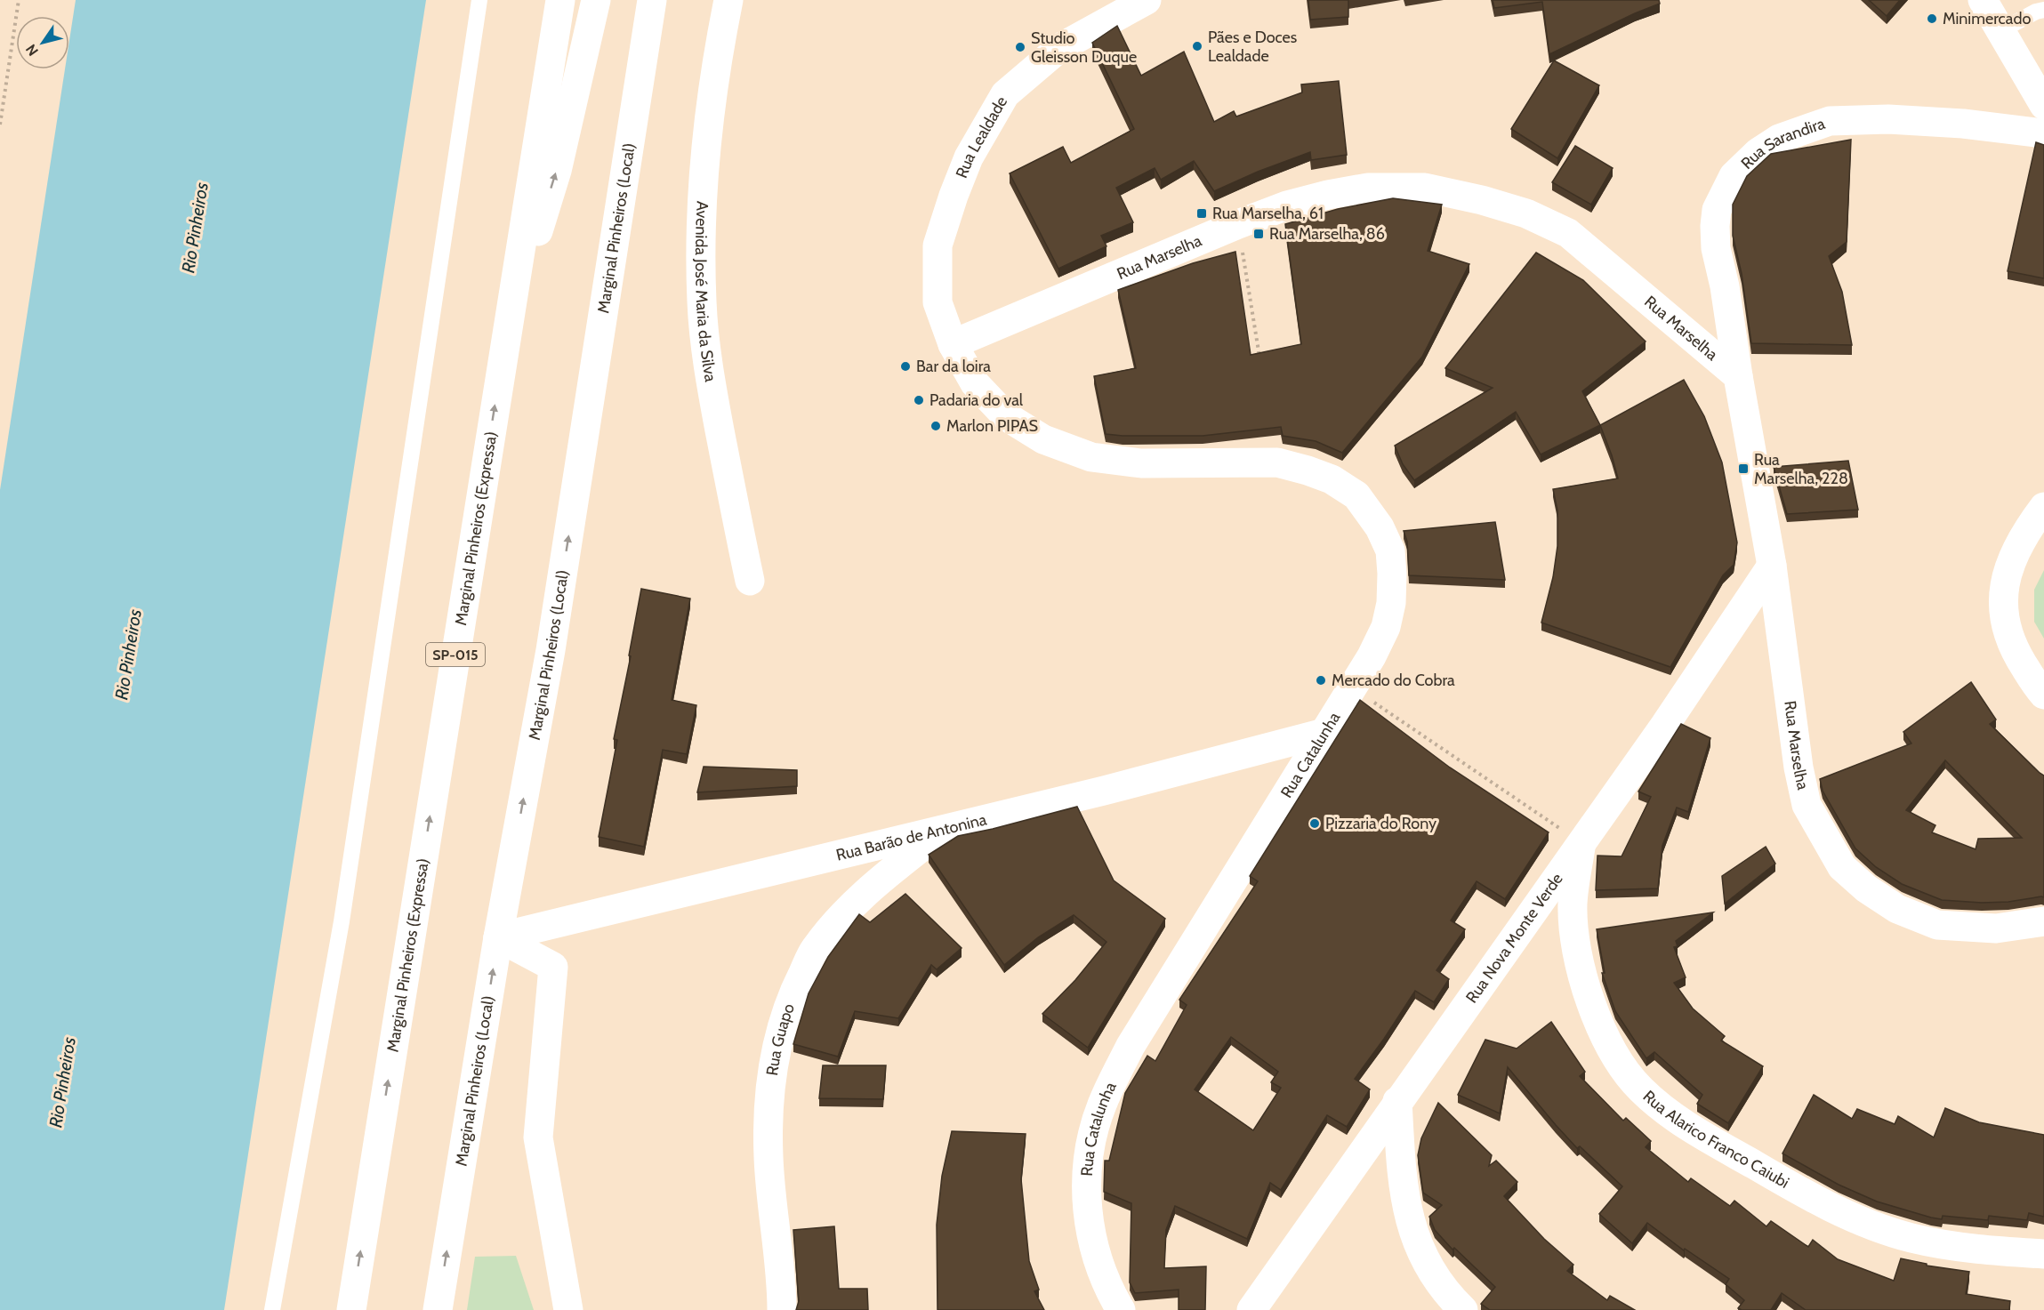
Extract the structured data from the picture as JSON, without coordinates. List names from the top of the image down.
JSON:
{
  "streets": {
    "main road": [
      "Rua Lealdade",
      "Rua Sarandira",
      "Marginal Pinheiros (Local)",
      "Rua Marselha",
      "Avenida José Maria da Silva",
      "Marginal Pinheiros (Expressa)",
      "SP-015",
      "Rua Catalunha",
      "Rua Barão de Antonina",
      "Rua Nova Monte Verde",
      "Rua Guapo",
      "Rua Alarico Franco Caiubi"
    ]
  },
  "crossings": [
    ["Rua Lealdade", "Rua Marselha"],
    ["Rua Lealdade", "Rua Catalunha"],
    ["Rua Sarandira", "Rua Marselha"],
    ["Marginal Pinheiros (Local)", "Rua Barão de Antonina"],
    ["Rua Marselha", "Rua Catalunha"],
    ["Rua Marselha", "Rua Nova Monte Verde"],
    ["Rua Catalunha", "Rua Barão de Antonina"],
    ["Rua Barão de Antonina", "Rua Guapo"],
    ["Rua Nova Monte Verde", "Rua Alarico Franco Caiubi"]
  ],
  "one_way": ["Marginal Pinheiros (Local)", "Marginal Pinheiros (Expressa)"],
  "water": ["Rio Pinheiros"],
  "places": {
    "other": [
      "Minimercado",
      "Pães e Doces Lealdade",
      "Studio Gleisson Duque",
      "Bar da loira",
      "Padaria do val",
      "Marlon PIPAS",
      "Mercado do Cobra",
      "Pizzaria do Rony"
    ],
    "transit": ["Rua Marselha, 61", "Rua Marselha, 86", "Rua Marselha, 228"]
  },
  "north": "bottom left"
}
